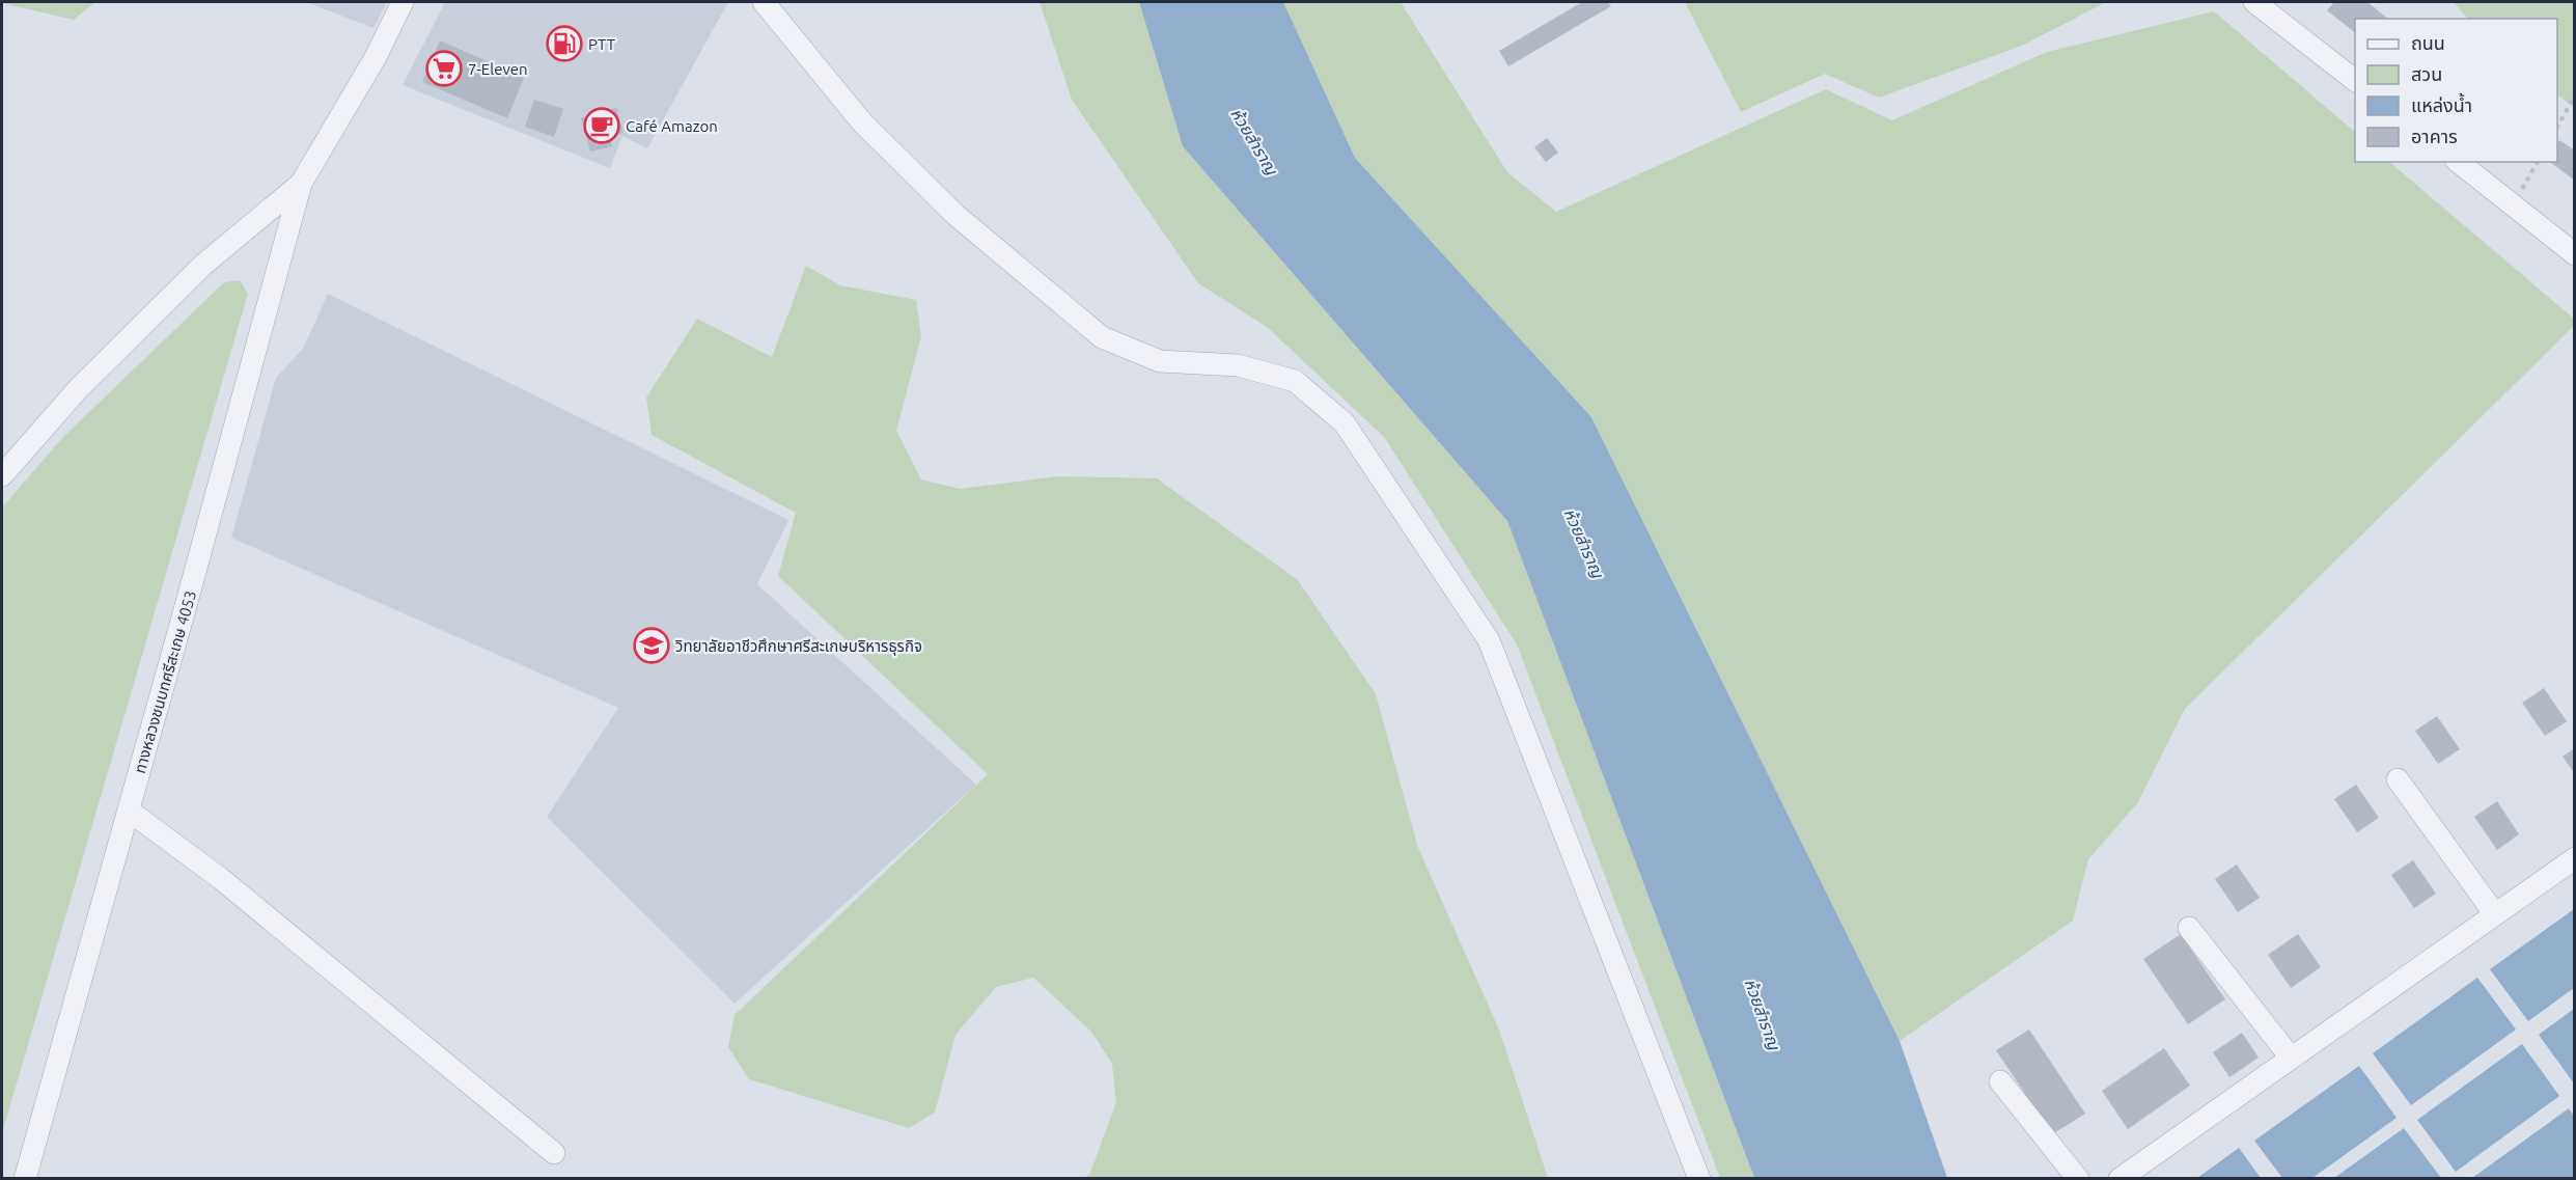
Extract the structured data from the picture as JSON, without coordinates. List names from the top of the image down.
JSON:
{
  "streets": {
    "street": ["ทางหลวงชนบทศรีสะเกษ 4053"]
  },
  "water": ["ห้วยสำราญ"],
  "places": {
    "fuel station": ["PTT"],
    "supermarket": ["7-Eleven"],
    "cafe": ["Café Amazon"],
    "school or university": ["วิทยาลัยอาชีวศึกษาศรีสะเกษบริหารธุรกิจ"]
  },
  "legend": [
    "ถนน",
    "สวน",
    "แหล่งน้ำ",
    "อาคาร"
  ]
}
